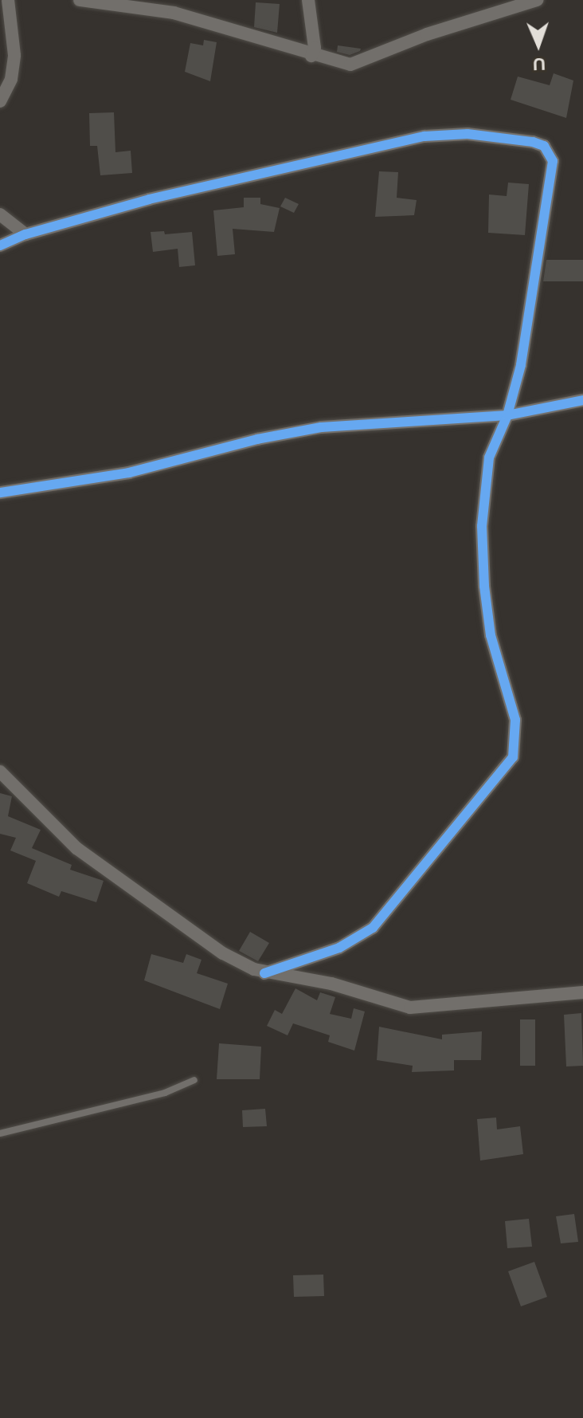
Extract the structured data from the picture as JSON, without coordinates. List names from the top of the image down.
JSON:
{
  "north": "bottom"
}
